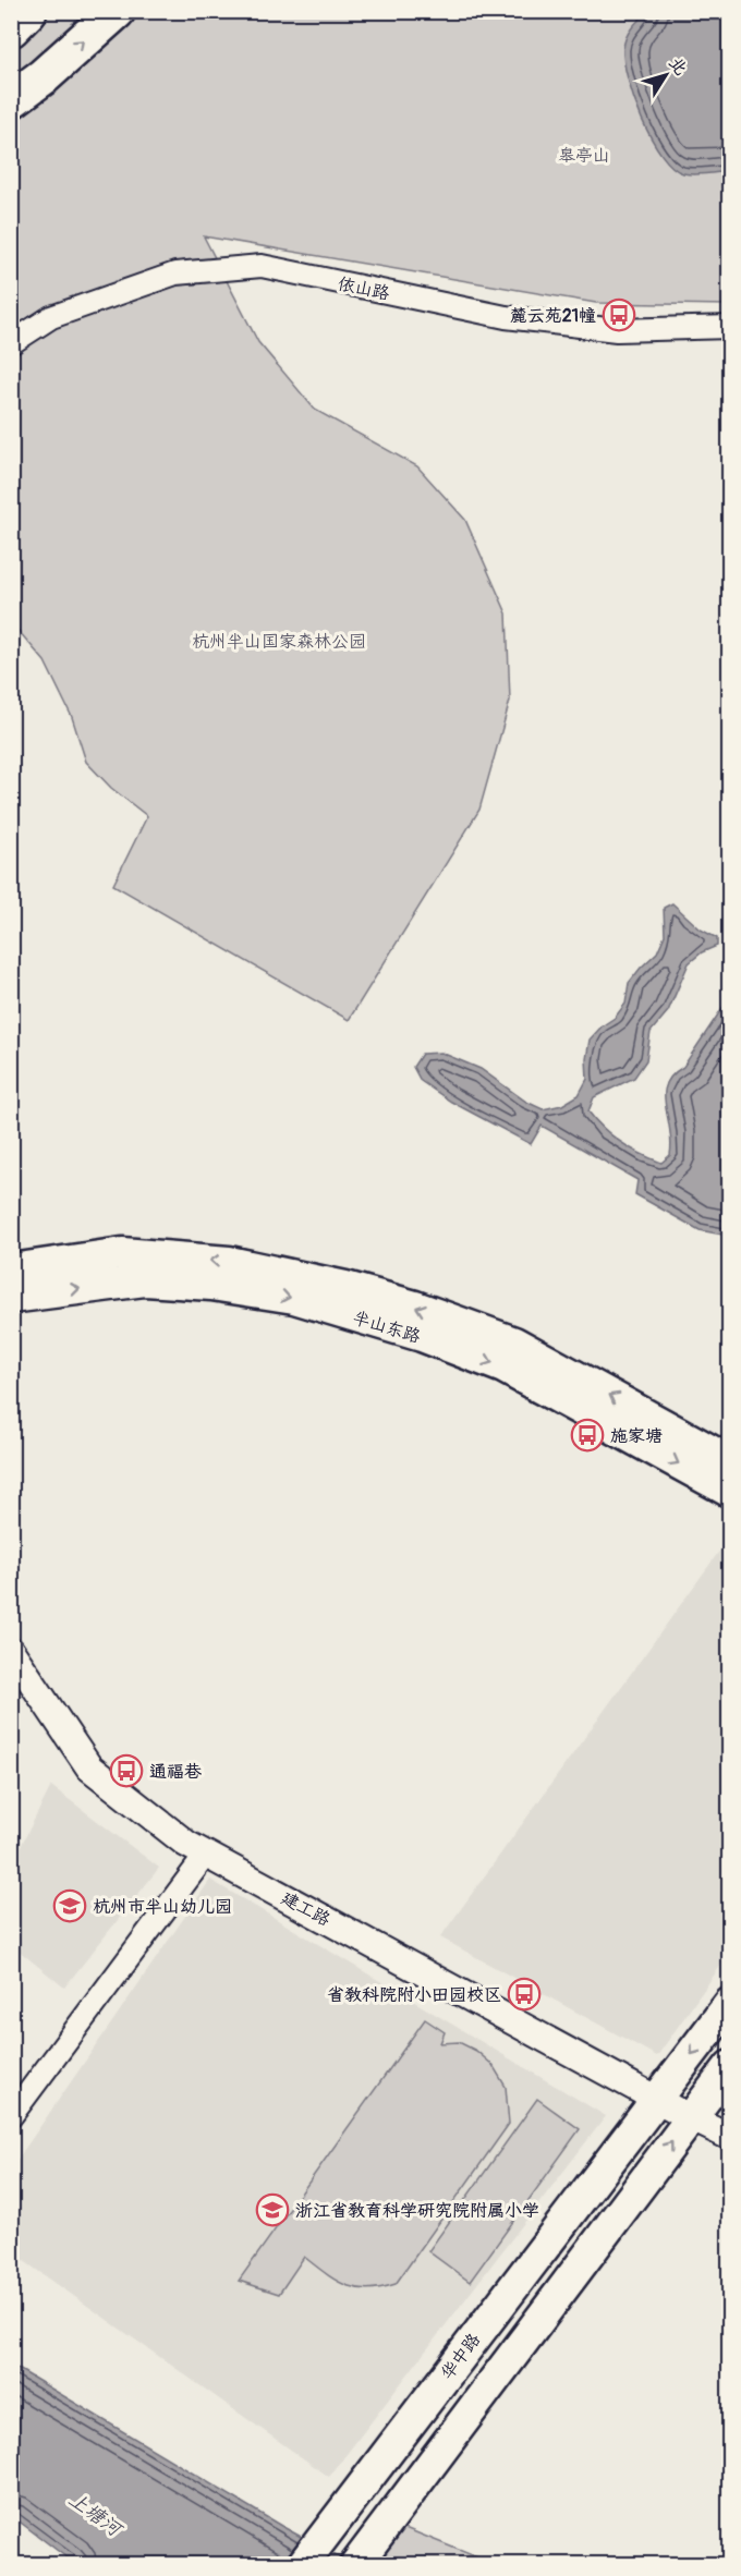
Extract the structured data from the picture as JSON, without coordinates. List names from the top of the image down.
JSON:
{
  "streets": {
    "main road": ["半山东路", "华中路"],
    "street": ["依山路", "建工路"]
  },
  "crossings": [
    ["建工路", "华中路"]
  ],
  "water": ["上塘河"],
  "parks": ["皋亭山", "杭州半山国家森林公园"],
  "places": {
    "bus stop": [
      "麓云苑21幢",
      "施家塘",
      "通福巷",
      "省教科院附小田园校区"
    ],
    "school or university": ["杭州市半山幼儿园", "浙江省教育科学研究院附属小学"]
  },
  "north": "top right"
}
